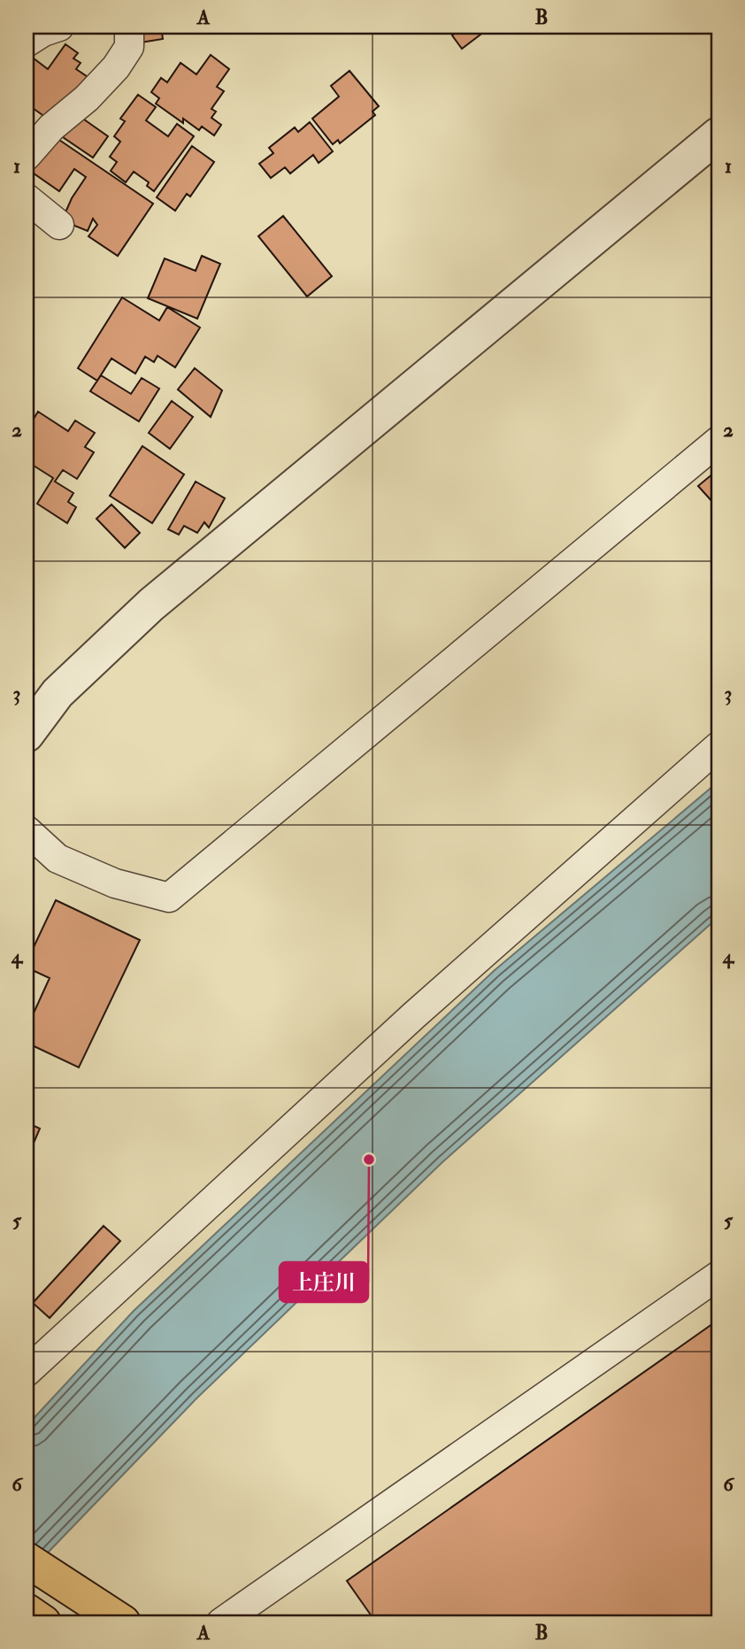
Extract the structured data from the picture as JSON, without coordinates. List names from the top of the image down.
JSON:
{
  "places": ["上庄川"],
  "grid": {
    "columns": ["A", "B"],
    "rows": [
      "1",
      "2",
      "3",
      "4",
      "5",
      "6"
    ]
  }
}
